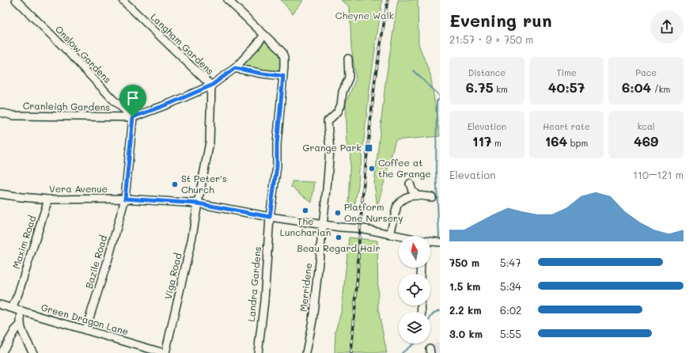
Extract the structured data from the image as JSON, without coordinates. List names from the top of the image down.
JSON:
{
  "streets": {
    "street": [
      "Langham Gardens",
      "Onslow Gardens",
      "Cranleigh Gardens",
      "Vera Avenue",
      "Maxim Road",
      "Bazile Road",
      "Viga Road",
      "Landra Gardens",
      "Merridene",
      "Green Dragon Lane"
    ]
  },
  "crossings": [
    ["Langham Gardens", "Cranleigh Gardens"],
    ["Langham Gardens", "Vera Avenue"],
    ["Langham Gardens", "Viga Road"],
    ["Onslow Gardens", "Cranleigh Gardens"],
    ["Vera Avenue", "Maxim Road"],
    ["Vera Avenue", "Bazile Road"],
    ["Vera Avenue", "Viga Road"],
    ["Vera Avenue", "Landra Gardens"],
    ["Vera Avenue", "Merridene"],
    ["Maxim Road", "Green Dragon Lane"],
    ["Bazile Road", "Green Dragon Lane"],
    ["Viga Road", "Green Dragon Lane"]
  ],
  "parks": ["Cheyne Walk"],
  "places": {
    "transit": ["Grange Park"],
    "other": [
      "Coffee at the Grange",
      "St Peter's Church",
      "The Luncharian",
      "Platform One Nursery",
      "Beau Regard Hair"
    ]
  },
  "north": "top",
  "page": {
    "heading": ["Evening run", "21:57 · 9 × 750 m"],
    "stats": [
      ["Distance", "6.75 km"],
      ["Time", "40:57"],
      ["Pace", "6:04 /km"],
      ["Elevation", "117 m"],
      ["Heart rate", "164 bpm"],
      ["kcal", "469"]
    ],
    "chart": ["Elevation", "110–121 m"],
    "list": [
      {
        "name": "750 m",
        "note": "5:47"
      },
      {
        "name": "1.5 km",
        "note": "5:34"
      },
      {
        "name": "2.2 km",
        "note": "6:02"
      },
      {
        "name": "3.0 km",
        "note": "5:55"
      }
    ]
  }
}
